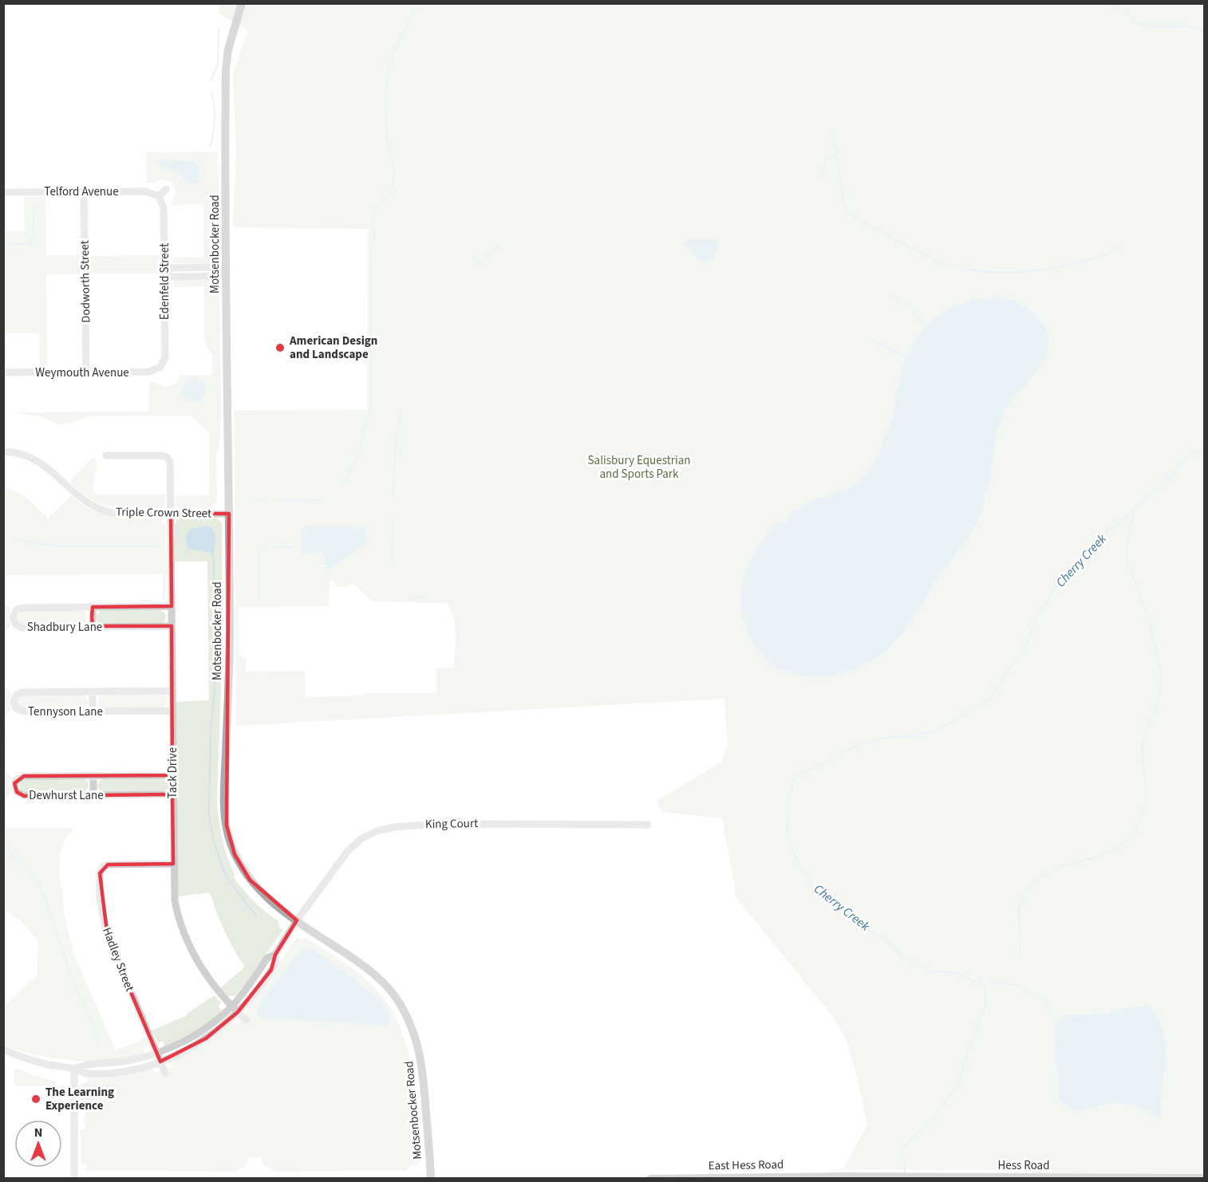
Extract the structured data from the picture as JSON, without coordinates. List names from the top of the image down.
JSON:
{
  "streets": {
    "main road": ["Motsenbocker Road", "East Hess Road", "Hess Road"],
    "street": [
      "Telford Avenue",
      "Dodworth Street",
      "Edenfeld Street",
      "Weymouth Avenue",
      "Triple Crown Street",
      "Shadbury Lane",
      "Tennyson Lane",
      "Tack Drive",
      "Dewhurst Lane",
      "King Court",
      "Hadley Street"
    ]
  },
  "crossings": [
    ["Telford Avenue", "Dodworth Street"],
    ["Telford Avenue", "Edenfeld Street"],
    ["Motsenbocker Road", "Triple Crown Street"],
    ["Motsenbocker Road", "King Court"],
    ["Dodworth Street", "Weymouth Avenue"],
    ["Edenfeld Street", "Weymouth Avenue"],
    ["Triple Crown Street", "Tack Drive"],
    ["Shadbury Lane", "Tack Drive"],
    ["Tennyson Lane", "Tack Drive"],
    ["Tack Drive", "Dewhurst Lane"],
    ["Tack Drive", "Hadley Street"],
    ["East Hess Road", "Hess Road"]
  ],
  "water": ["Cherry Creek"],
  "parks": ["Salisbury Equestrian and Sports Park"],
  "places": ["American Design and Landscape", "The Learning Experience"],
  "north": "top"
}
